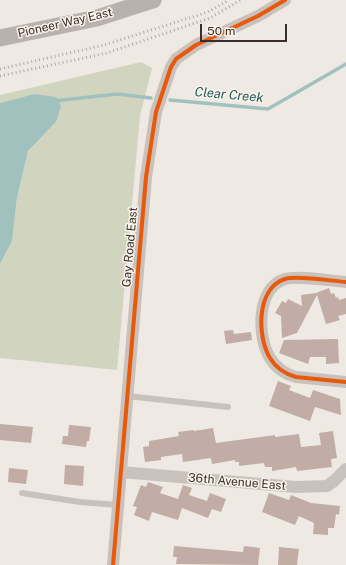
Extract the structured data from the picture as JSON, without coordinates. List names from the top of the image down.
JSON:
{
  "streets": {
    "main road": ["Pioneer Way East"],
    "street": ["Gay Road East", "36th Avenue East"]
  },
  "crossings": [
    ["Gay Road East", "36th Avenue East"]
  ],
  "water": ["Clear Creek"],
  "scale_bar": "50 m"
}
